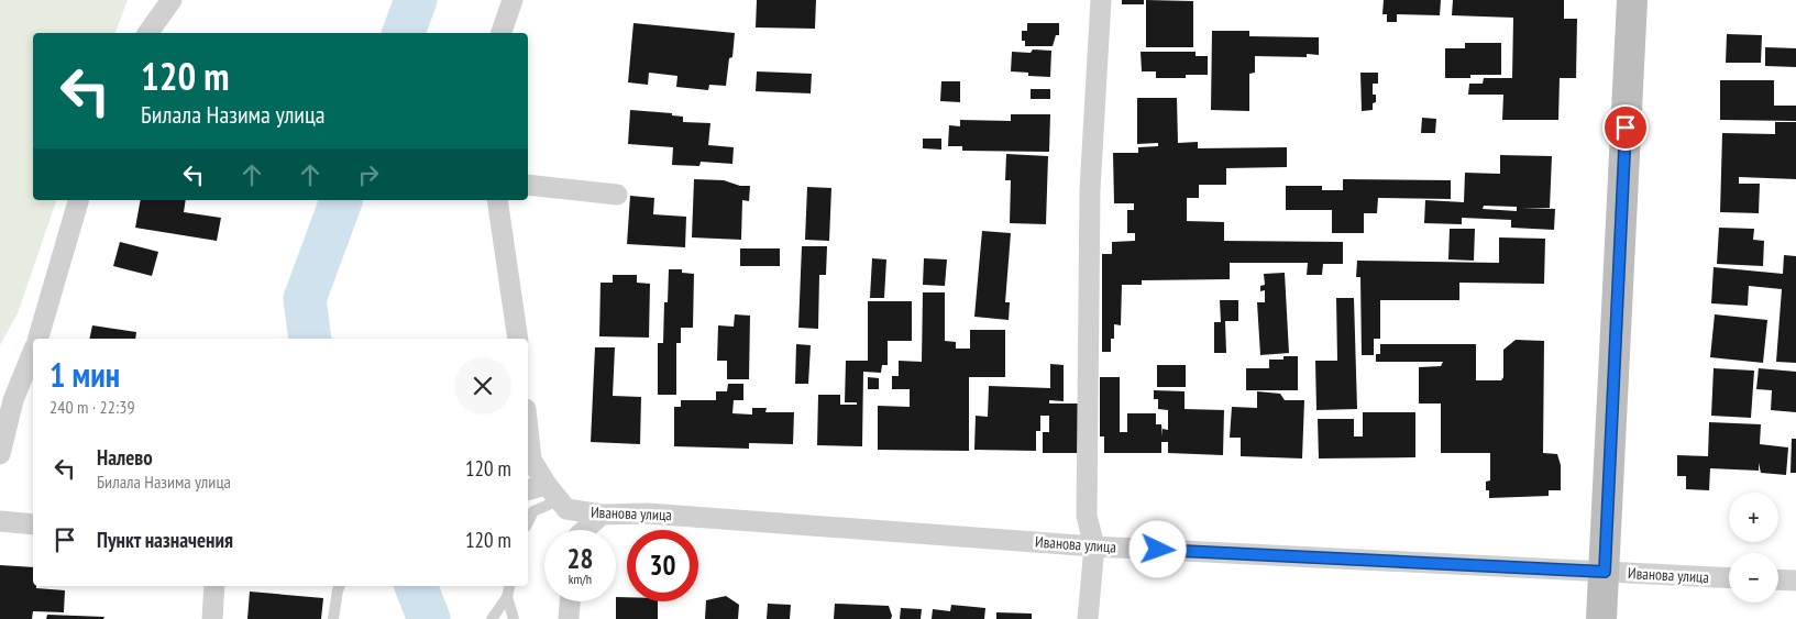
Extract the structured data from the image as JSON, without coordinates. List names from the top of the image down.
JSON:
{
  "streets": {
    "street": ["Иванова улица"]
  },
  "page": {
    "turn": ["120 m", "Билала Назима улица"],
    "heading": ["1 мин", "240 m · 22:39"],
    "list": [
      {
        "name": "Налево",
        "note": "Билала Назима улица",
        "value": "120 m"
      },
      {
        "name": "Пункт назначения",
        "value": "120 m"
      }
    ],
    "map_buttons": ["+", "−"],
    "speed": "28 km/h",
    "limit": "30"
  }
}
